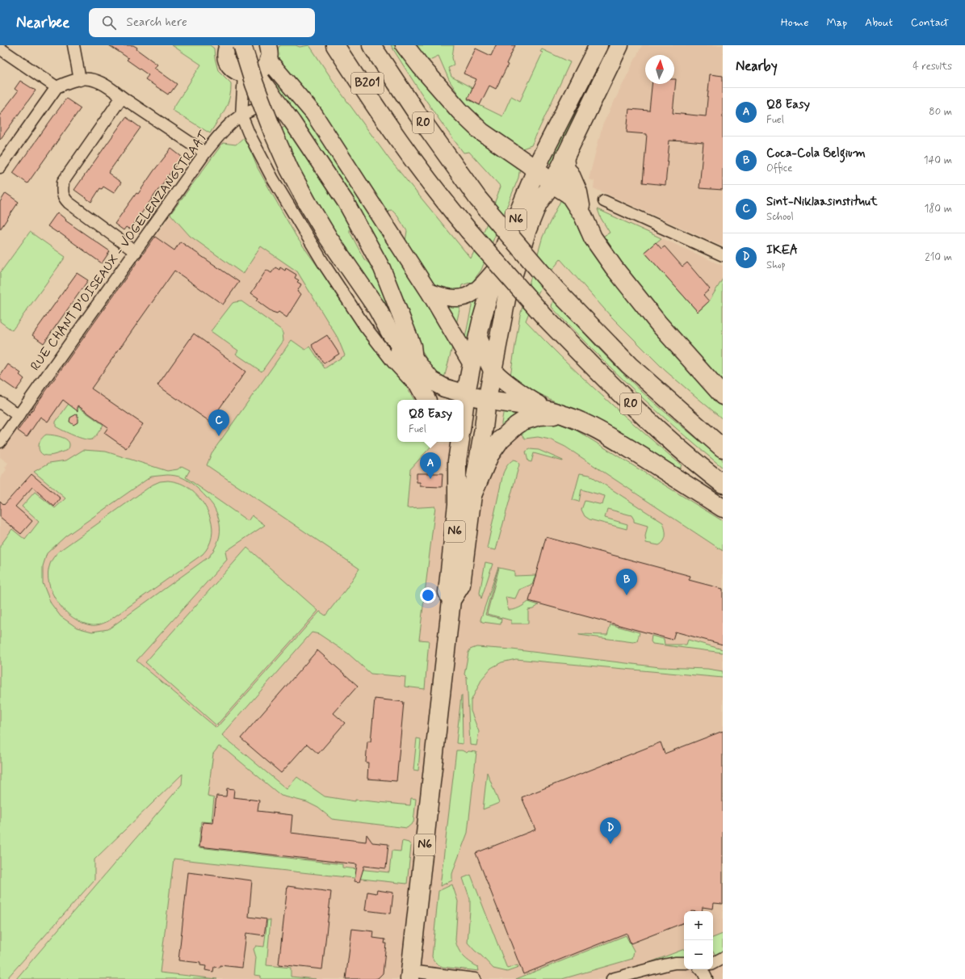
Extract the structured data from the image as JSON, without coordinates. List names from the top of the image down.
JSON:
{
  "streets": {
    "main road": ["B201", "R0", "N6"],
    "street": ["RUE CHANT D'OISEAUX - VOGELENZANGSTRAAT"]
  },
  "crossings": [
    ["B201", "R0"]
  ],
  "north": "top",
  "page": {
    "header": "Nearbee",
    "search": "Search here",
    "nav": [
      "Home",
      "Map",
      "About",
      "Contact"
    ],
    "heading": ["Nearby", "4 results"],
    "list": [
      {
        "mark": "A",
        "name": "Q8 Easy",
        "note": "Fuel",
        "value": "80 m"
      },
      {
        "mark": "B",
        "name": "Coca-Cola Belgium",
        "note": "Office",
        "value": "140 m"
      },
      {
        "mark": "C",
        "name": "Sint-Niklaasinstituut",
        "note": "School",
        "value": "180 m"
      },
      {
        "mark": "D",
        "name": "IKEA",
        "note": "Shop",
        "value": "210 m"
      }
    ],
    "popup": ["Q8 Easy", "Fuel"],
    "pins": [
      "C",
      "A",
      "B",
      "D"
    ],
    "map_buttons": ["+", "−"]
  }
}
